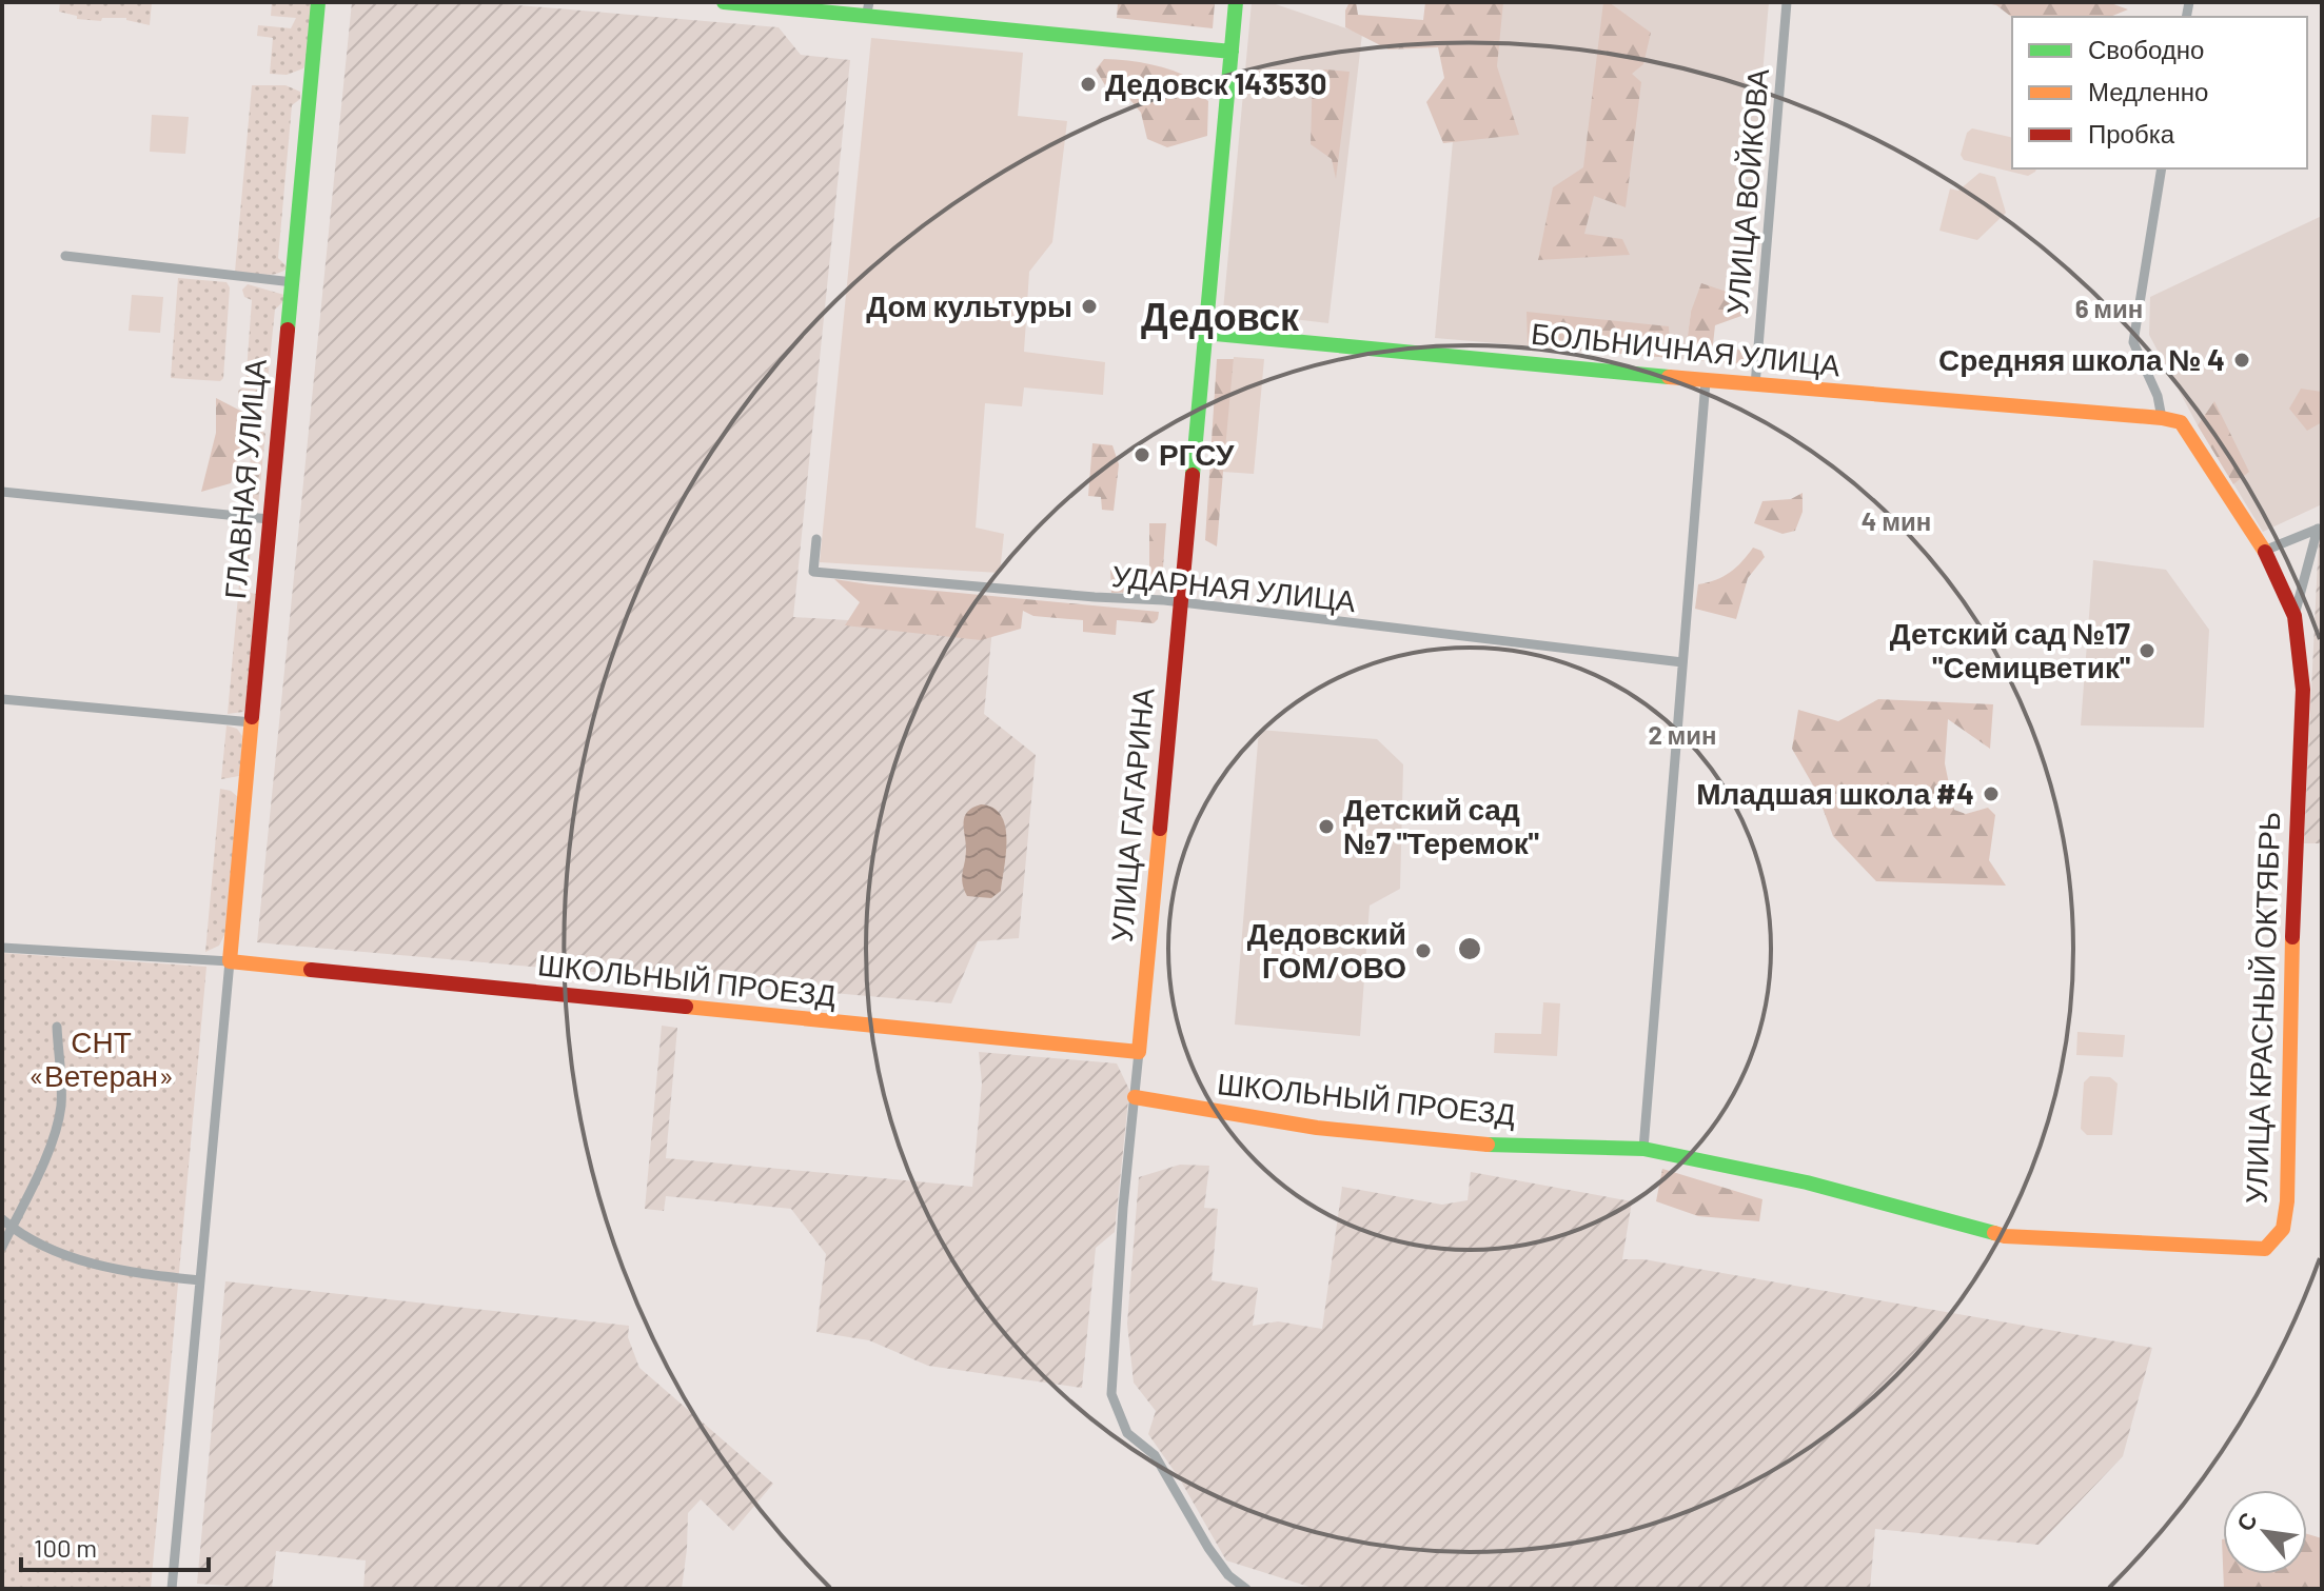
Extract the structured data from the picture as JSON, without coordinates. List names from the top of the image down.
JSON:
{
  "streets": {
    "street": [
      "УЛИЦА ВОЙКОВА",
      "БОЛЬНИЧНАЯ УЛИЦА",
      "ГЛАВНАЯ УЛИЦА",
      "УДАРНАЯ УЛИЦА",
      "УЛИЦА ГАГАРИНА",
      "ШКОЛЬНЫЙ ПРОЕЗД",
      "УЛИЦА КРАСНЫЙ ОКТЯБРЬ"
    ]
  },
  "crossings": [
    ["УЛИЦА ВОЙКОВА", "БОЛЬНИЧНАЯ УЛИЦА"],
    ["БОЛЬНИЧНАЯ УЛИЦА", "УЛИЦА ГАГАРИНА"],
    ["БОЛЬНИЧНАЯ УЛИЦА", "УЛИЦА КРАСНЫЙ ОКТЯБРЬ"],
    ["ГЛАВНАЯ УЛИЦА", "ШКОЛЬНЫЙ ПРОЕЗД"],
    ["УДАРНАЯ УЛИЦА", "УЛИЦА ГАГАРИНА"],
    ["УЛИЦА ГАГАРИНА", "ШКОЛЬНЫЙ ПРОЕЗД"],
    ["ШКОЛЬНЫЙ ПРОЕЗД", "УЛИЦА КРАСНЫЙ ОКТЯБРЬ"]
  ],
  "districts": ["Дедовск"],
  "parks": ["СНТ «Ветеран»"],
  "places": [
    "Дедовск 143530",
    "Дом культуры",
    "Средняя школа № 4",
    "РГСУ",
    "Детский сад №17 \"Семицветик\"",
    "Младшая школа #4",
    "Детский сад №7 \"Теремок\"",
    "Дедовский ГОМ/ОВО"
  ],
  "legend": ["Свободно", "Медленно", "Пробка"],
  "scale_bar": "100 m",
  "north": "top left",
  "rings": ["6 мин", "4 мин", "2 мин"]
}
